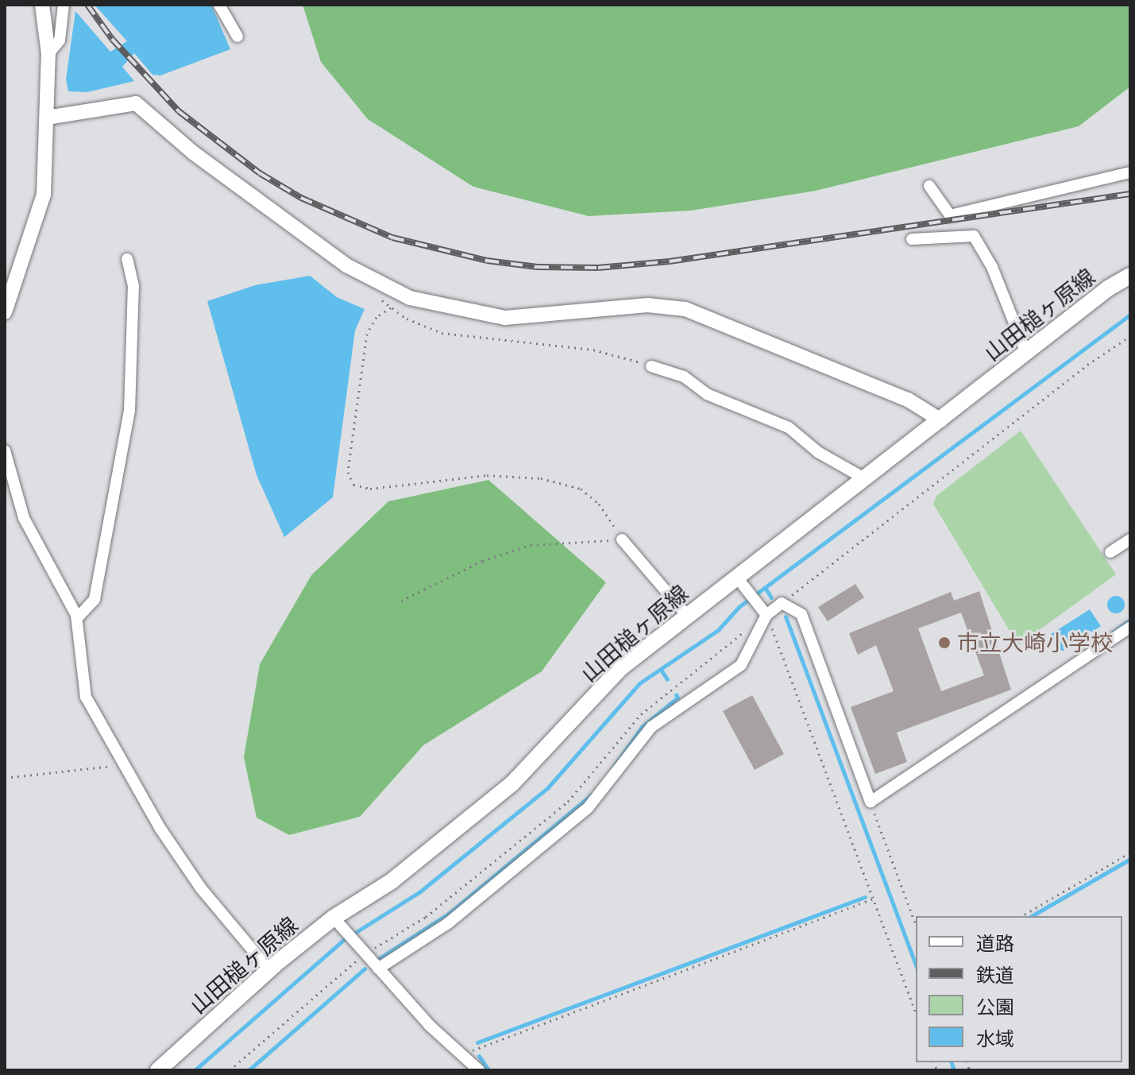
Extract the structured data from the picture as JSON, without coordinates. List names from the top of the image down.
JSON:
{
  "streets": {
    "main road": ["山田槌ヶ原線"]
  },
  "places": ["市立大崎小学校"],
  "legend": [
    "道路",
    "鉄道",
    "公園",
    "水域"
  ]
}
